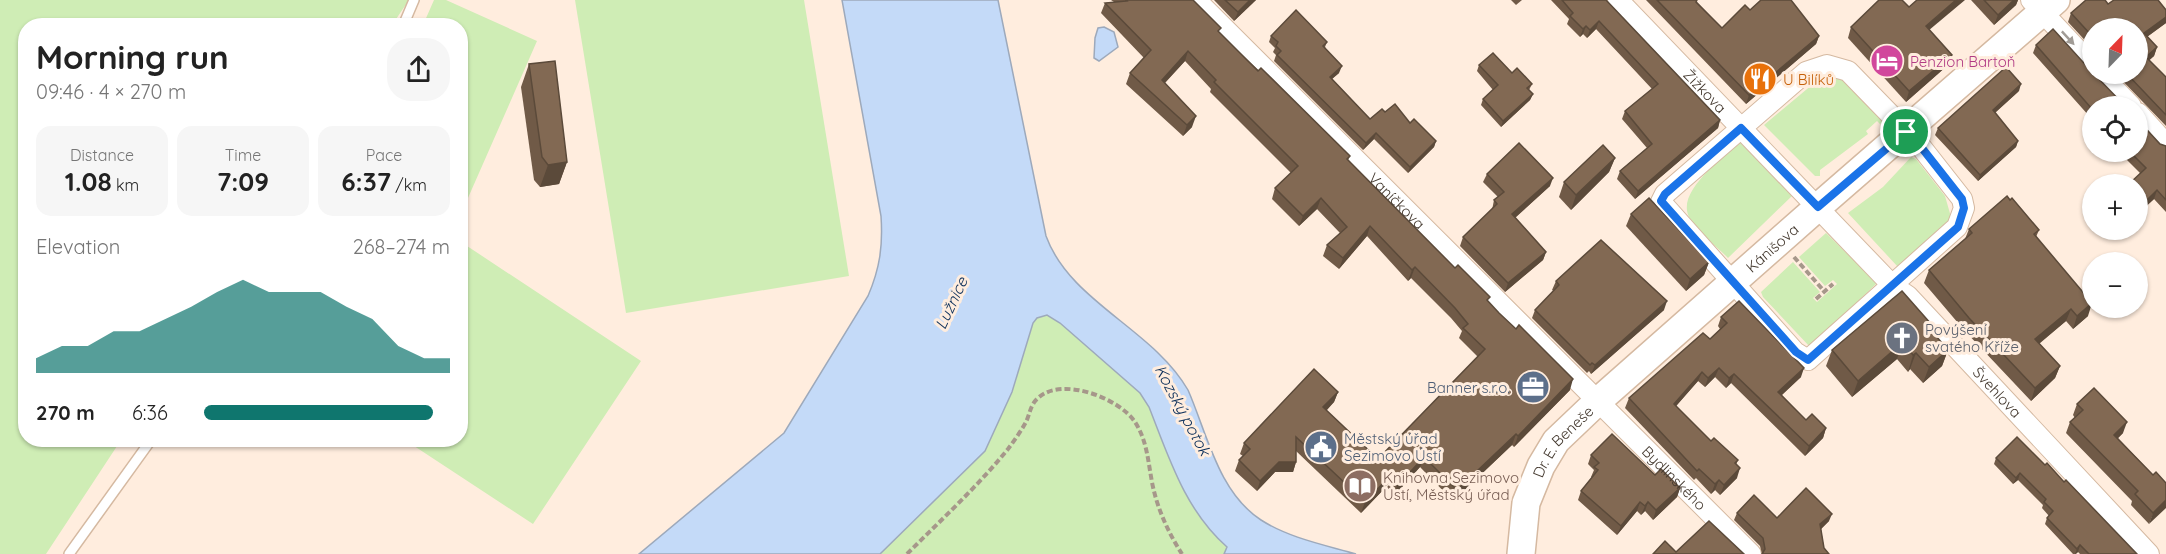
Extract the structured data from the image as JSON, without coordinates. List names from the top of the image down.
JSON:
{
  "streets": {
    "street": [
      "Žižkova",
      "Vaníčkova",
      "Kánišova",
      "Švehlova",
      "Dr. E. Beneše",
      "Bydlinského"
    ]
  },
  "crossings": [
    ["Žižkova", "Kánišova"],
    ["Žižkova", "Švehlova"],
    ["Vaníčkova", "Kánišova"],
    ["Vaníčkova", "Dr. E. Beneše"],
    ["Vaníčkova", "Bydlinského"],
    ["Kánišova", "Švehlova"],
    ["Kánišova", "Dr. E. Beneše"],
    ["Kánišova", "Bydlinského"],
    ["Dr. E. Beneše", "Bydlinského"]
  ],
  "water": ["Lužnice", "Kozský potok"],
  "places": {
    "hotel": ["Penzion Bartoň"],
    "restaurant": ["U Bilíků"],
    "church": ["Povýšení svatého Kříže"],
    "office": ["Banner s.r.o."],
    "public building": ["Městský úřad Sezimovo Ústí"],
    "library": ["Knihovna Sezimovo Ústí, Městský úřad"]
  },
  "north": "top right",
  "page": {
    "map_buttons": ["+", "−"],
    "heading": ["Morning run", "09:46 · 4 × 270 m"],
    "stats": [
      ["Distance", "1.08 km"],
      ["Time", "7:09"],
      ["Pace", "6:37 /km"]
    ],
    "chart": ["Elevation", "268–274 m"],
    "list": [
      {
        "name": "270 m",
        "note": "6:36"
      }
    ]
  }
}
